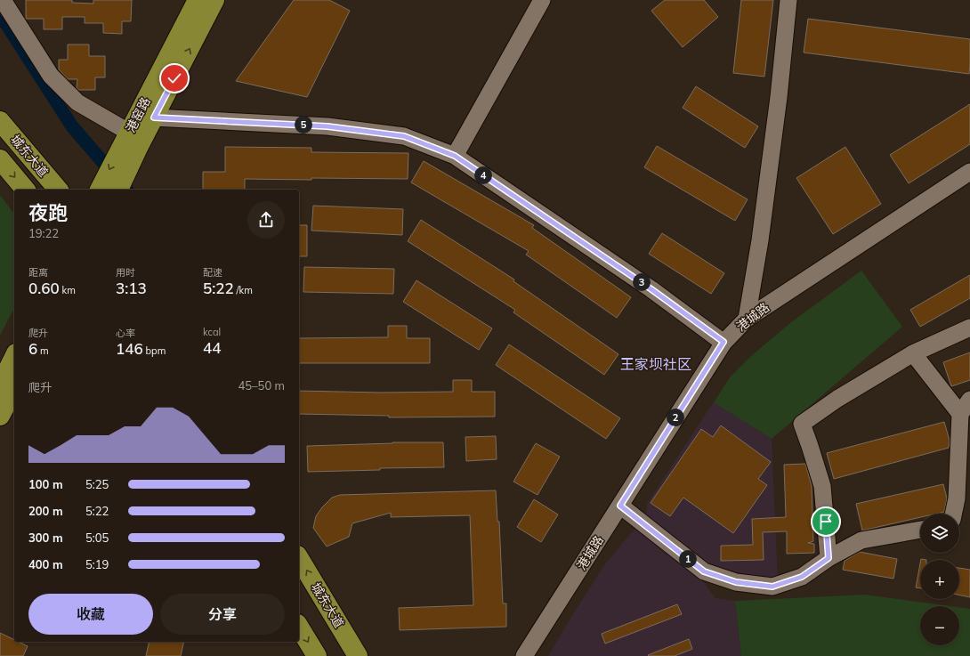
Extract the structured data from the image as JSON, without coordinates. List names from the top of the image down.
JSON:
{
  "streets": {
    "main road": ["港窑路", "城东大道"],
    "street": ["港城路"]
  },
  "districts": ["王家坝社区"],
  "page": {
    "pins": [
      "5",
      "4",
      "3",
      "2",
      "1"
    ],
    "heading": ["夜跑", "19:22"],
    "stats": [
      ["距离", "0.60 km"],
      ["用时", "3:13"],
      ["配速", "5:22 /km"],
      ["爬升", "6 m"],
      ["心率", "146 bpm"],
      ["kcal", "44"]
    ],
    "chart": ["爬升", "45–50 m"],
    "list": [
      {
        "name": "100 m",
        "note": "5:25"
      },
      {
        "name": "200 m",
        "note": "5:22"
      },
      {
        "name": "300 m",
        "note": "5:05"
      },
      {
        "name": "400 m",
        "note": "5:19"
      }
    ],
    "map_buttons": ["+", "−"],
    "buttons": ["收藏", "分享"]
  }
}
